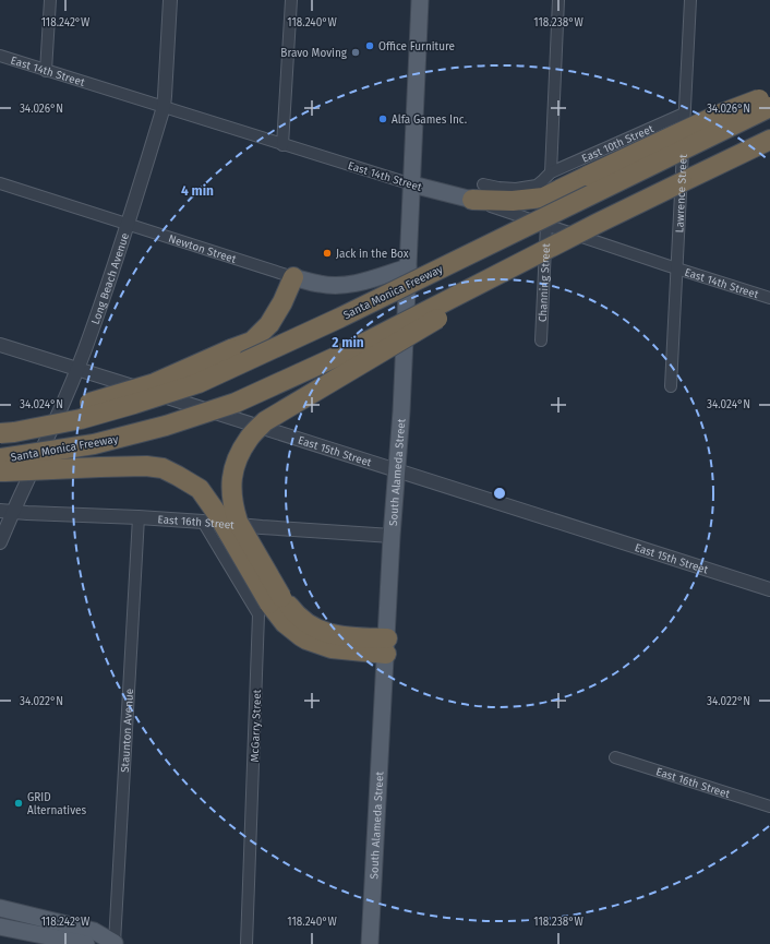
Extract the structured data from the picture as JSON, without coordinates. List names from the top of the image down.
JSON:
{
  "streets": {
    "highway": ["Santa Monica Freeway"],
    "main road": ["East 14th Street", "Newton Street", "South Alameda Street"],
    "street": [
      "East 10th Street",
      "Lawrence Street",
      "Long Beach Avenue",
      "Channing Street",
      "East 15th Street",
      "East 16th Street",
      "McGarry Street",
      "Staunton Avenue"
    ]
  },
  "crossings": [
    ["East 14th Street", "East 10th Street"],
    ["East 14th Street", "Lawrence Street"],
    ["East 14th Street", "Long Beach Avenue"],
    ["East 14th Street", "Channing Street"],
    ["East 14th Street", "South Alameda Street"],
    ["East 10th Street", "Lawrence Street"],
    ["Newton Street", "Long Beach Avenue"],
    ["Newton Street", "South Alameda Street"],
    ["Long Beach Avenue", "East 15th Street"],
    ["Long Beach Avenue", "East 16th Street"],
    ["East 15th Street", "South Alameda Street"],
    ["South Alameda Street", "East 16th Street"],
    ["East 16th Street", "McGarry Street"],
    ["East 16th Street", "Staunton Avenue"]
  ],
  "places": [
    "Office Furniture",
    "Bravo Moving",
    "Alfa Games Inc.",
    "Jack in the Box",
    "GRID Alternatives"
  ],
  "coordinates": [
    "118.242°W",
    "118.240°W",
    "118.238°W",
    "34.026°N",
    "34.024°N",
    "34.022°N"
  ],
  "rings": ["4 min", "2 min"]
}
